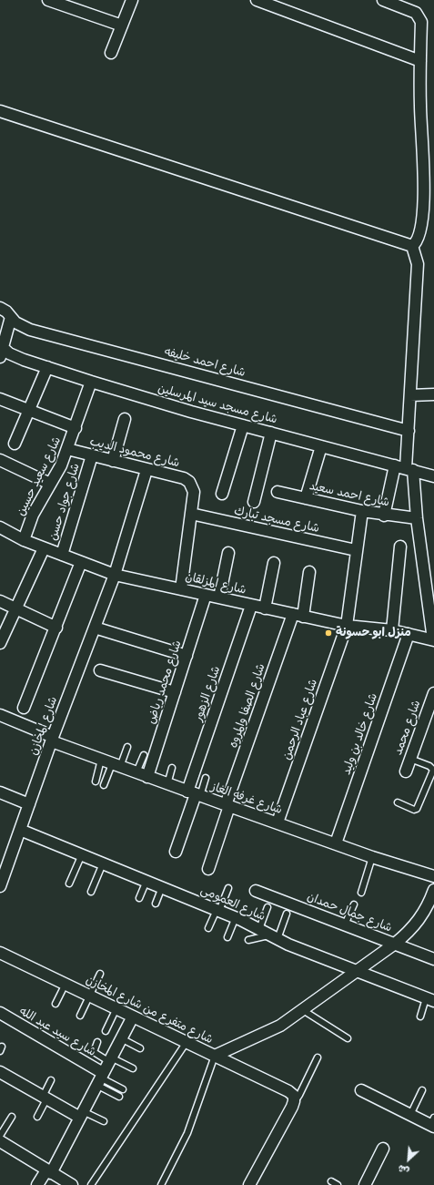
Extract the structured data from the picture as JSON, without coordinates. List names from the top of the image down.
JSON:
{
  "streets": {
    "street": [
      "شارع احمد خليفه",
      "شارع مسجد سيد المرسلين",
      "شارع محمود الديب",
      "شارع سعيد حسين",
      "شارع احمد سعيد",
      "شارع جواد حسن",
      "شارع مسجد تبارك",
      "شارع المزلقان",
      "شارع محمد رياض",
      "شارع الزهور",
      "شارع الصفا والمروه",
      "شارع عباد الرحمن",
      "شارع المخازن",
      "شارع محمد",
      "شارع خالد بن وليد",
      "شارع غرفه الغاز",
      "شارع العمومى",
      "شارع جمال حمدان",
      "شارع متفرع من شارع المخازن",
      "شارع سيد عبد الله"
    ]
  },
  "crossings": [
    ["شارع مسجد سيد المرسلين", "شارع سعيد حسين"],
    ["شارع محمود الديب", "شارع سعيد حسين"],
    ["شارع محمود الديب", "شارع جواد حسن"],
    ["شارع محمود الديب", "شارع مسجد تبارك"],
    ["شارع محمود الديب", "شارع المخازن"],
    ["شارع سعيد حسين", "شارع المزلقان"],
    ["شارع احمد سعيد", "شارع عباد الرحمن"],
    ["شارع جواد حسن", "شارع المزلقان"],
    ["شارع مسجد تبارك", "شارع عباد الرحمن"],
    ["شارع المزلقان", "شارع محمد رياض"],
    ["شارع المزلقان", "شارع الزهور"],
    ["شارع المزلقان", "شارع الصفا والمروه"],
    ["شارع المزلقان", "شارع عباد الرحمن"],
    ["شارع المزلقان", "شارع المخازن"],
    ["شارع المزلقان", "شارع خالد بن وليد"],
    ["شارع محمد رياض", "شارع غرفه الغاز"],
    ["شارع الزهور", "شارع غرفه الغاز"],
    ["شارع الصفا والمروه", "شارع غرفه الغاز"],
    ["شارع عباد الرحمن", "شارع غرفه الغاز"],
    ["شارع المخازن", "شارع غرفه الغاز"],
    ["شارع المخازن", "شارع العمومى"],
    ["شارع خالد بن وليد", "شارع غرفه الغاز"]
  ],
  "places": ["منزل ابو حسونة"],
  "north": "bottom left"
}
